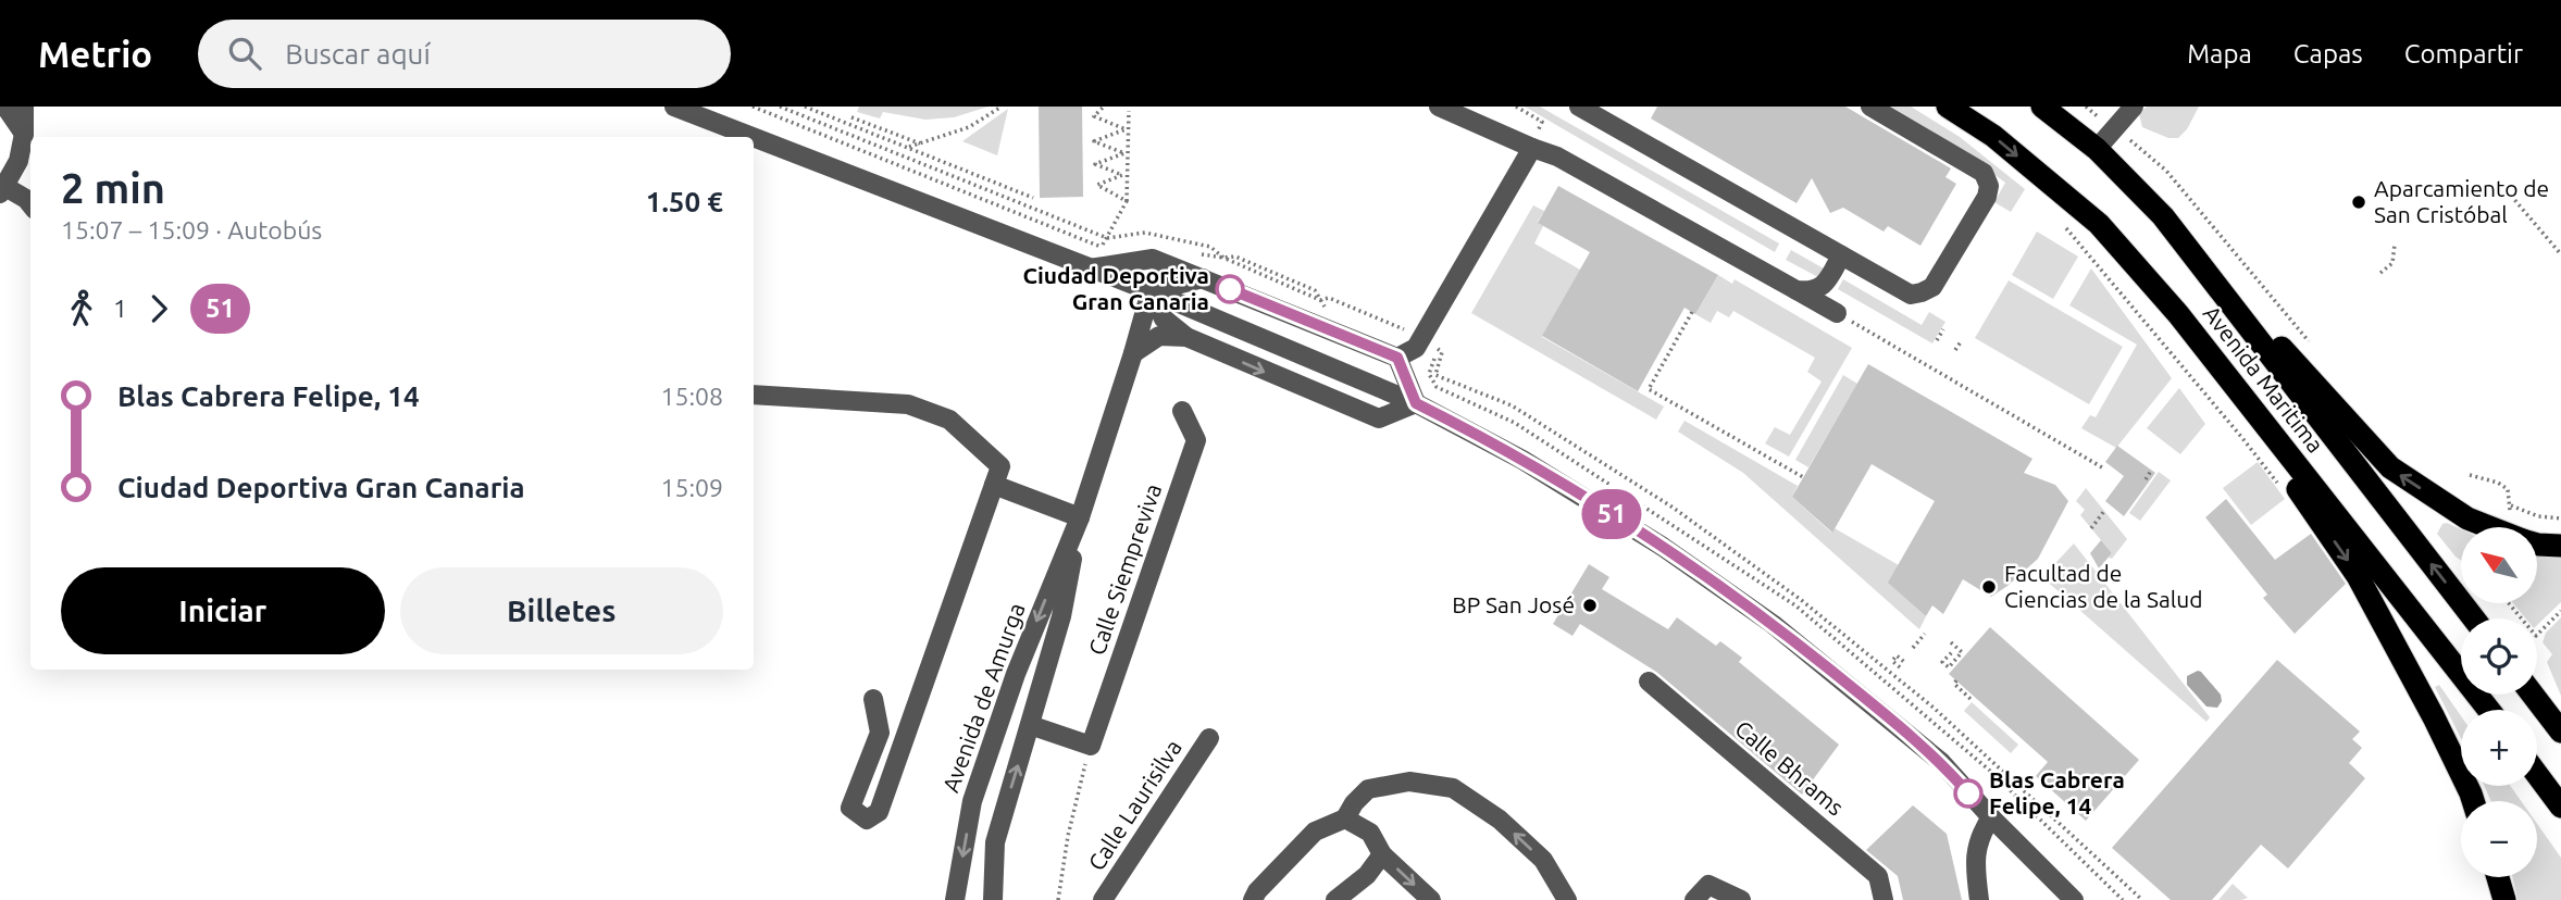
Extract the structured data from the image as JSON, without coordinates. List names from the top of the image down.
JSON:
{
  "streets": {
    "highway": ["Avenida Maritima"],
    "street": [
      "Calle Siempreviva",
      "Avenida de Amurga",
      "Calle Bhrams",
      "Calle Laurisilva"
    ]
  },
  "places": [
    "Aparcamiento de San Cristóbal",
    "Ciudad Deportiva Gran Canaria",
    "Facultad de Ciencias de la Salud",
    "BP San José",
    "Blas Cabrera Felipe, 14"
  ],
  "lines": ["bus line 51"],
  "north": "top left",
  "page": {
    "header": "Metrio",
    "search": "Buscar aquí",
    "nav": ["Mapa", "Capas", "Compartir"],
    "on_map": "51",
    "heading": ["2 min", "15:07 – 15:09 · Autobús", "1.50 €"],
    "legs": ["1", "51"],
    "list": [
      {
        "name": "Blas Cabrera Felipe, 14",
        "value": "15:08"
      },
      {
        "name": "Ciudad Deportiva Gran Canaria",
        "value": "15:09"
      }
    ],
    "map_buttons": ["+", "−"],
    "buttons": ["Iniciar", "Billetes"]
  }
}
